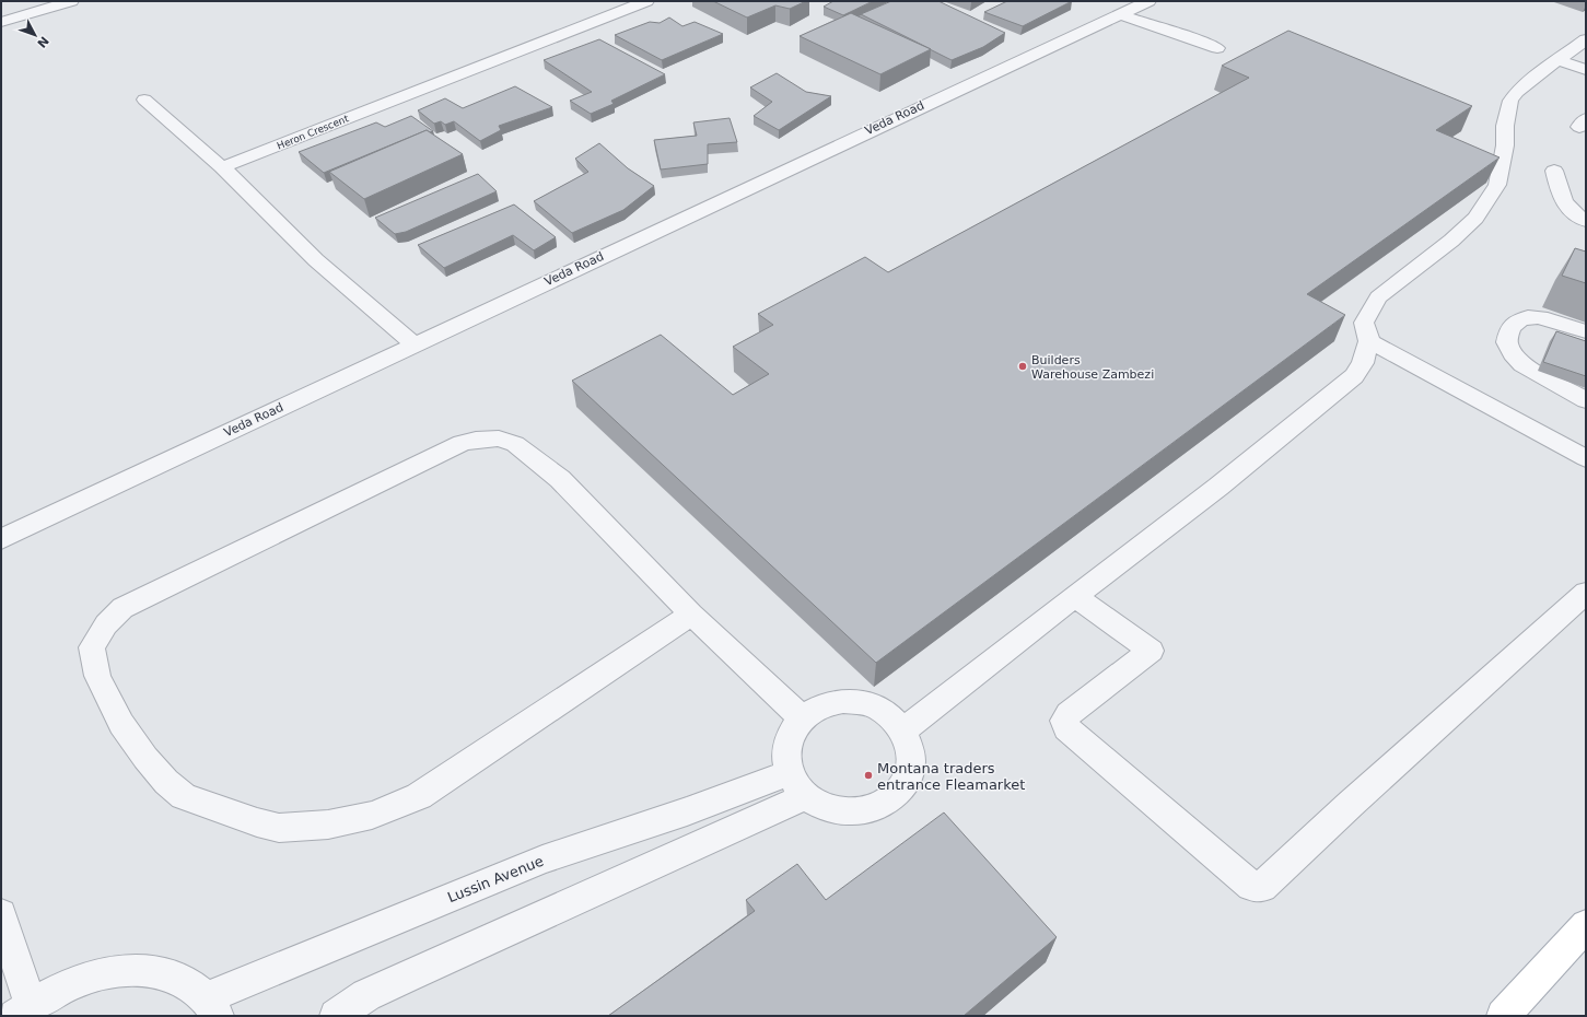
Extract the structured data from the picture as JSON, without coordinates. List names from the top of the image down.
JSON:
{
  "streets": {
    "street": ["Veda Road", "Heron Crescent", "Lussin Avenue"]
  },
  "places": ["Builders Warehouse Zambezi", "Montana traders entrance Fleamarket"],
  "north": "bottom right"
}
